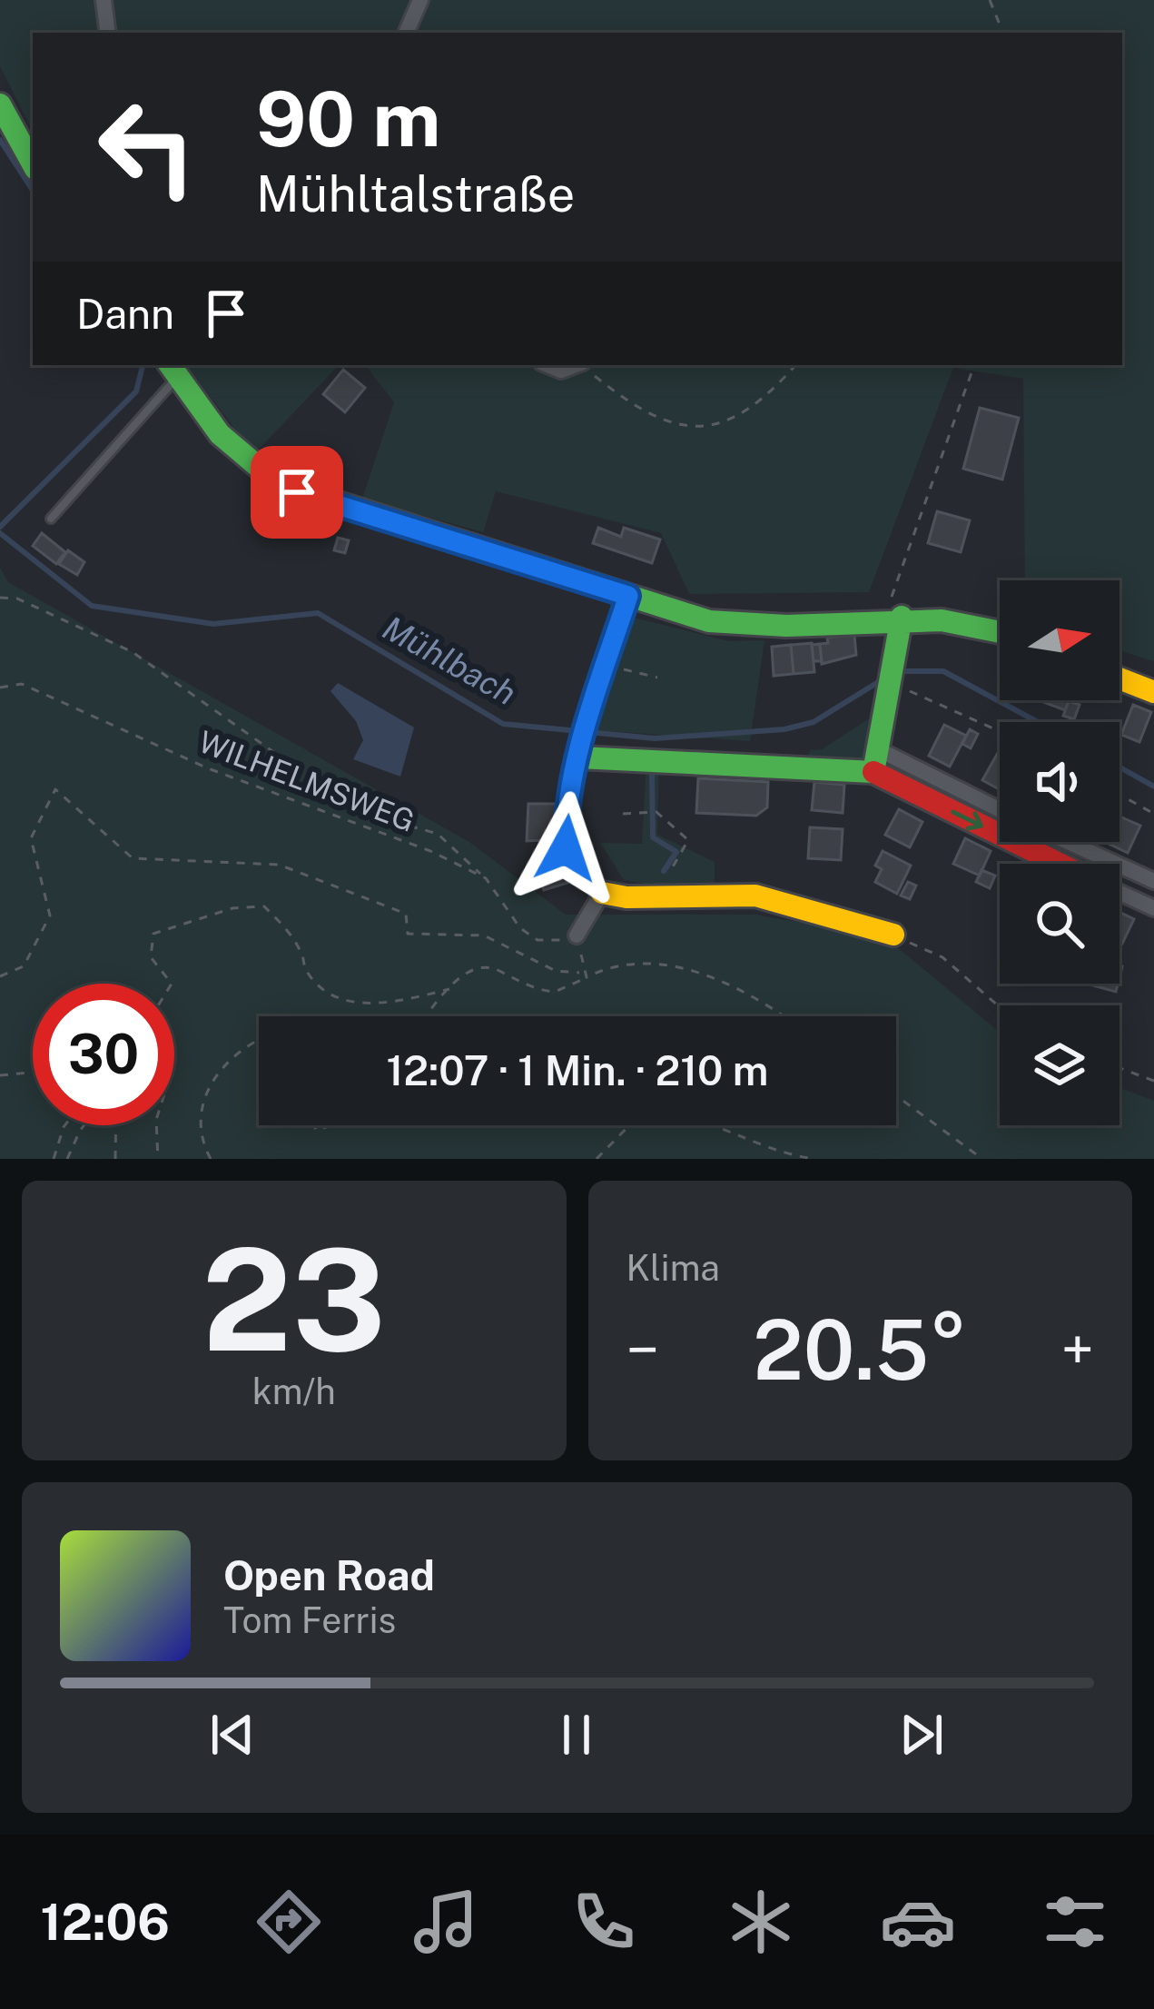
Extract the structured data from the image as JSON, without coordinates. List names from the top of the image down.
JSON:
{
  "streets": {
    "path": ["WILHELMSWEG"]
  },
  "water": ["Mühlbach"],
  "north": "right",
  "page": {
    "turn": ["90 m", "Mühltalstraße"],
    "then": "Dann",
    "limit": "30",
    "trip": "12:07 · 1 Min. · 210 m",
    "tile": [
      ["23", "km/h"],
      "Klima"
    ],
    "heat": ["−", "20.5°", "+"],
    "song": ["Open Road", "Tom Ferris"],
    "tabs": "12:06"
  }
}
